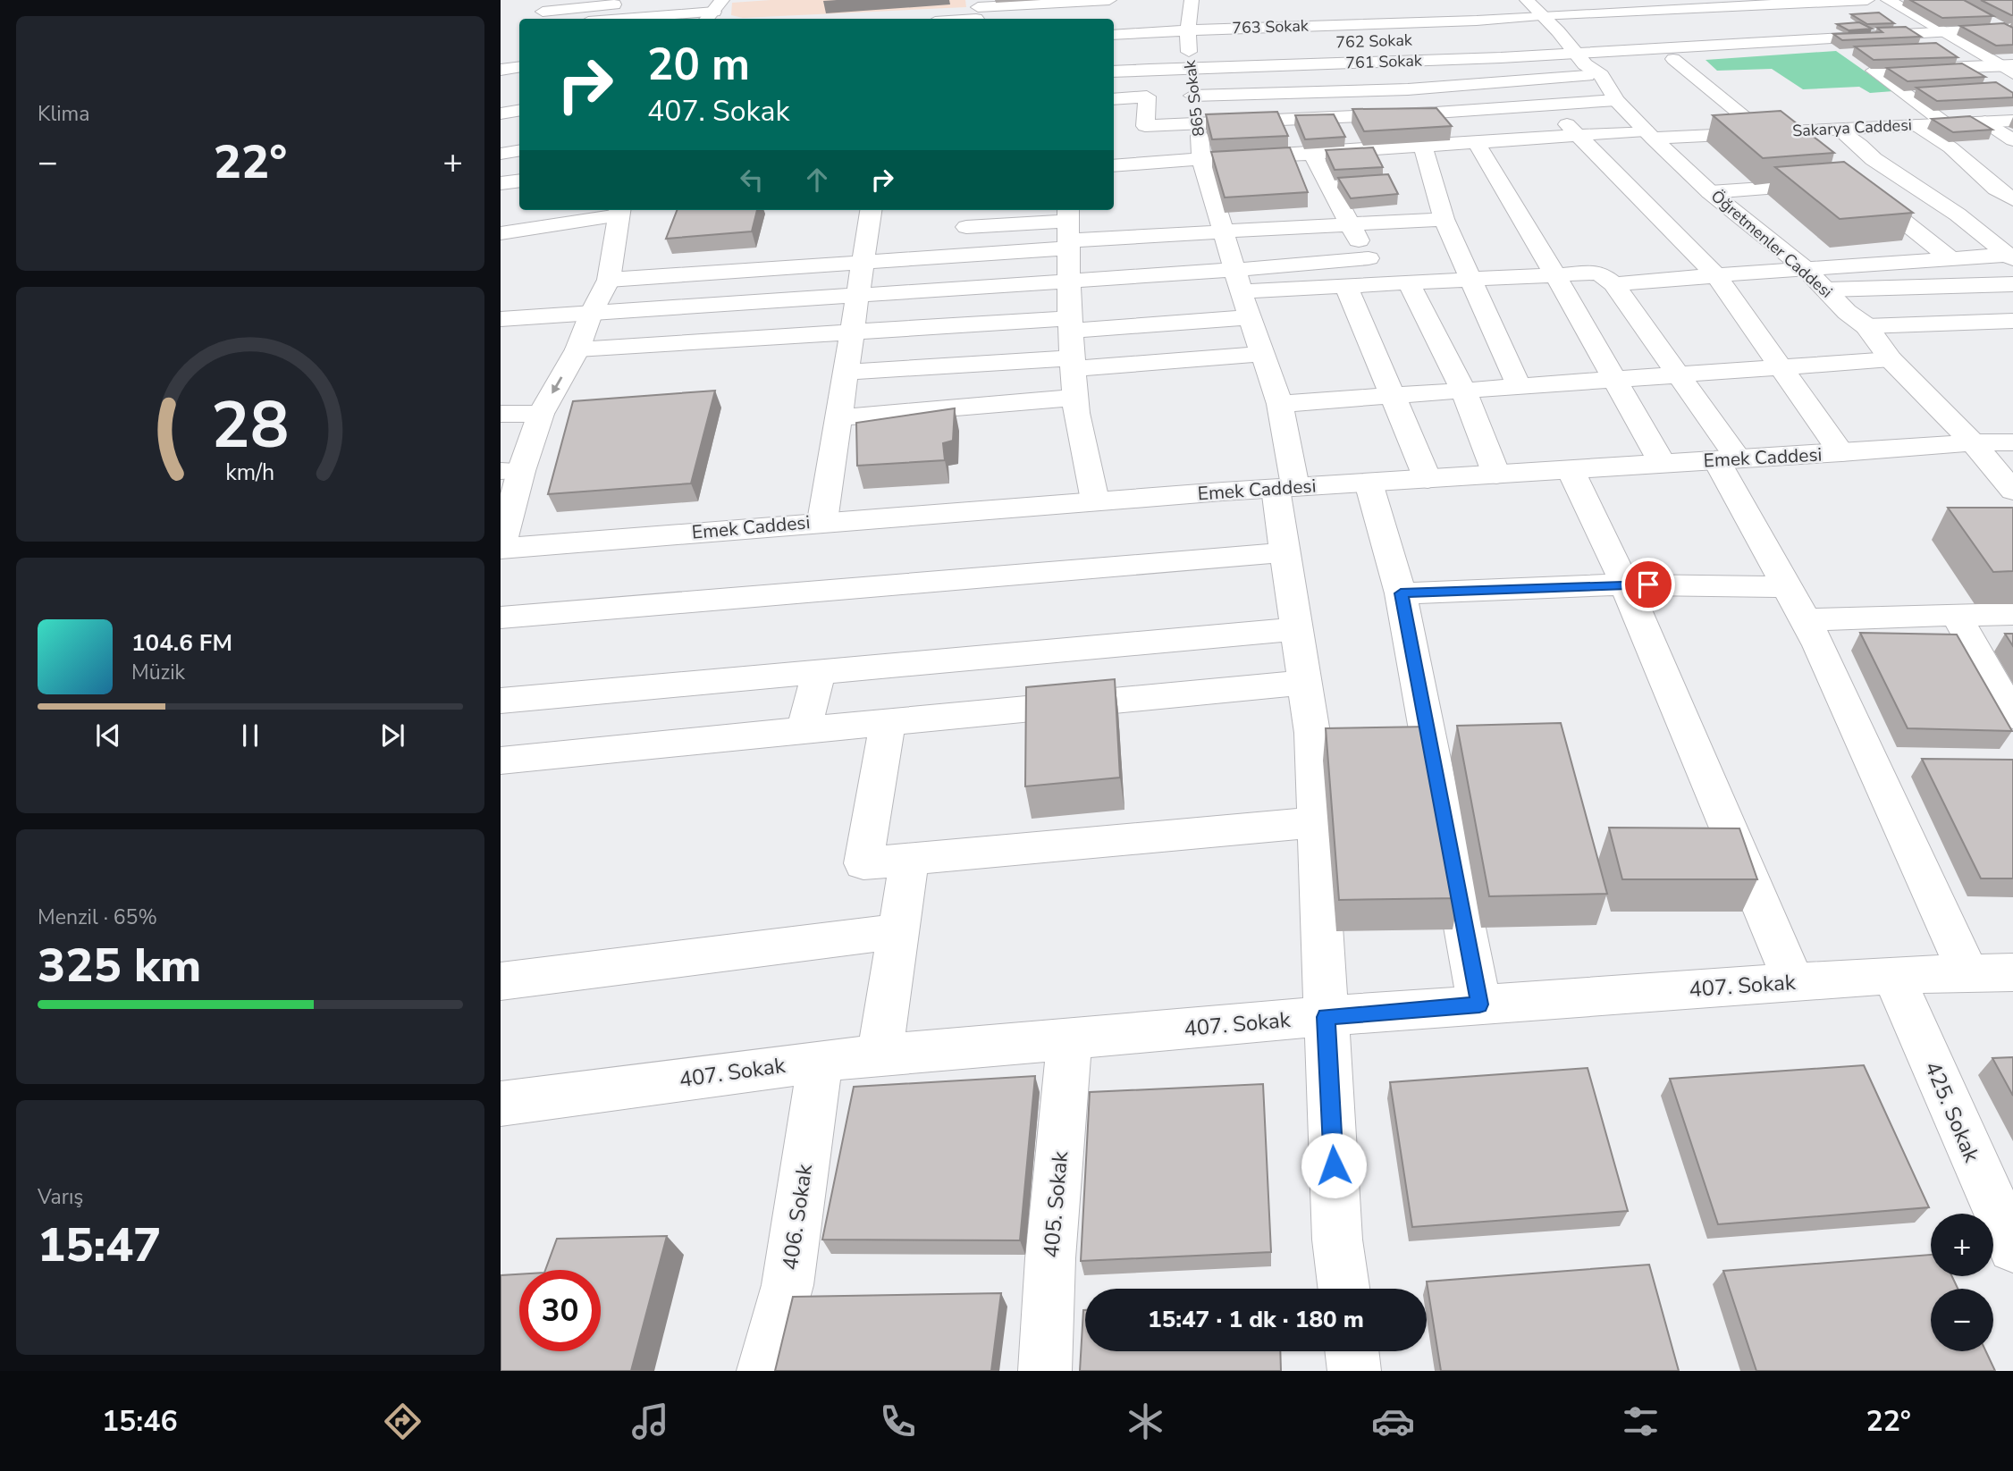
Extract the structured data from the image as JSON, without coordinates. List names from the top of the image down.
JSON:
{
  "streets": {
    "street": [
      "763 Sokak",
      "761 Sokak",
      "865 Sokak",
      "Sakarya Caddesi",
      "Öğretmenler Caddesi",
      "Emek Caddesi",
      "407. Sokak",
      "425. Sokak",
      "405. Sokak",
      "406. Sokak"
    ]
  },
  "crossings": [
    ["763 Sokak", "865 Sokak"],
    ["763 Sokak", "Öğretmenler Caddesi"],
    ["761 Sokak", "865 Sokak"],
    ["761 Sokak", "Öğretmenler Caddesi"],
    ["865 Sokak", "Sakarya Caddesi"],
    ["865 Sokak", "Emek Caddesi"],
    ["865 Sokak", "407. Sokak"],
    ["Sakarya Caddesi", "Öğretmenler Caddesi"],
    ["Öğretmenler Caddesi", "Emek Caddesi"],
    ["407. Sokak", "425. Sokak"],
    ["407. Sokak", "405. Sokak"],
    ["407. Sokak", "406. Sokak"]
  ],
  "page": {
    "tile": [
      "Klima",
      ["Menzil · 65%", "325 km"],
      ["Varış", "15:47"]
    ],
    "turn": ["20 m", "407. Sokak"],
    "heat": ["−", "22°", "+"],
    "song": ["104.6 FM", "Müzik"],
    "map_buttons": ["+", "−"],
    "limit": "30",
    "trip": "15:47 · 1 dk · 180 m",
    "tabs": ["15:46", "22°"],
    "gauge": ["28", "km/h"]
  }
}
